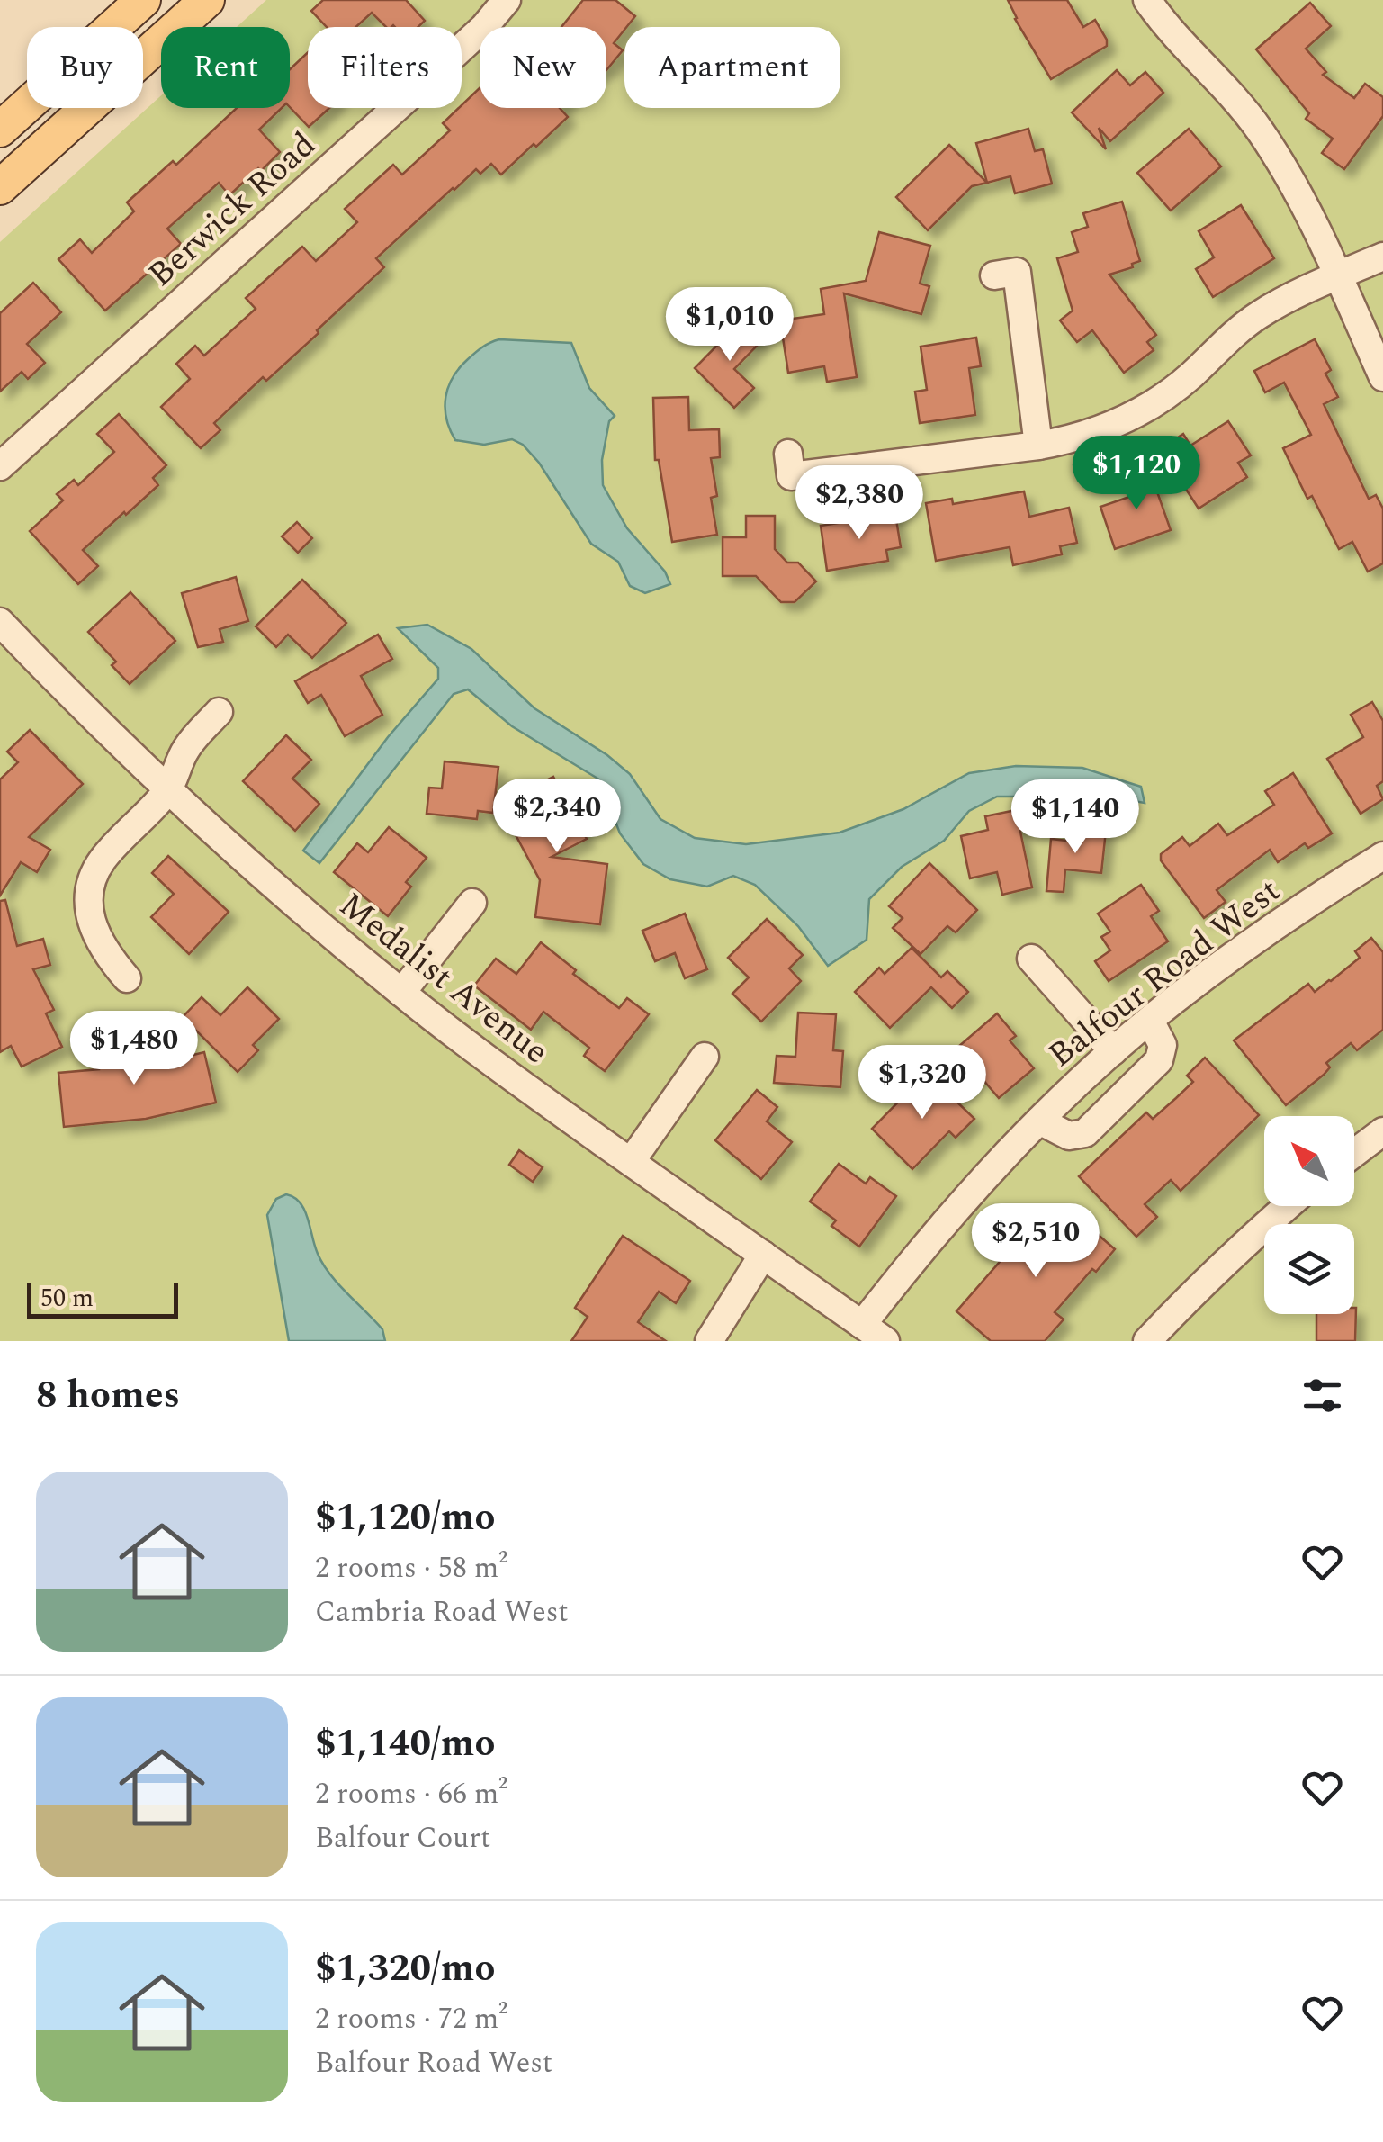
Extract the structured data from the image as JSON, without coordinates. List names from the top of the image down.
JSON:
{
  "streets": {
    "street": ["Berwick Road", "Balfour Road West", "Medalist Avenue"]
  },
  "crossings": [
    ["Balfour Road West", "Medalist Avenue"]
  ],
  "scale_bar": "50 m",
  "north": "top left",
  "page": {
    "chip": [
      "Buy",
      "Rent",
      "Filters",
      "New",
      "Apartment"
    ],
    "price": [
      "$1,010",
      "$1,120",
      "$2,380",
      "$2,340",
      "$1,140",
      "$1,480",
      "$1,320",
      "$2,510"
    ],
    "scale": "50 m",
    "heading": "8 homes",
    "list": [
      {
        "name": "$1,120/mo",
        "note": "2 rooms · 58 m² · Cambria Road West"
      },
      {
        "name": "$1,140/mo",
        "note": "2 rooms · 66 m² · Balfour Court"
      },
      {
        "name": "$1,320/mo",
        "note": "2 rooms · 72 m² · Balfour Road West"
      }
    ]
  }
}
